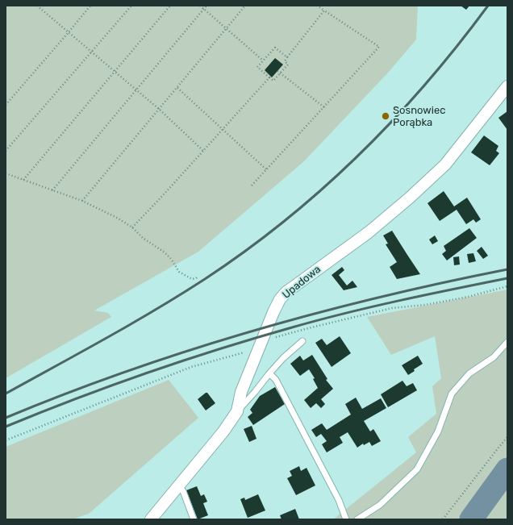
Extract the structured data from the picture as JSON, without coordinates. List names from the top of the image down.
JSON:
{
  "streets": {
    "street": ["Upadowa"]
  },
  "places": ["Sosnowiec Porąbka"]
}
